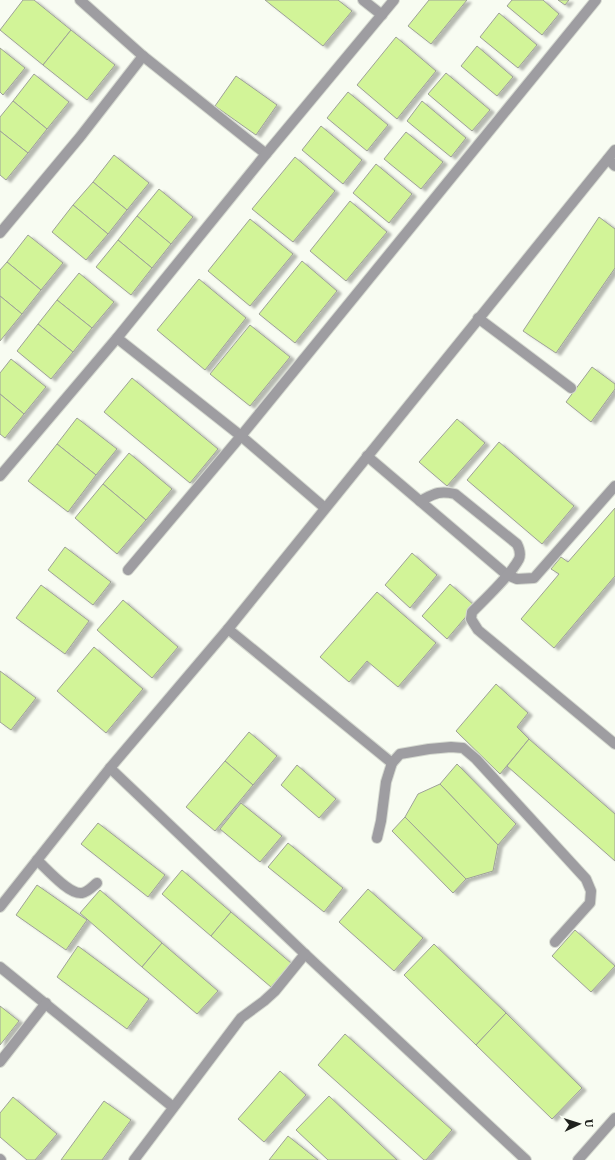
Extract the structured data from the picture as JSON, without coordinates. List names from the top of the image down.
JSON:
{
  "north": "right"
}
